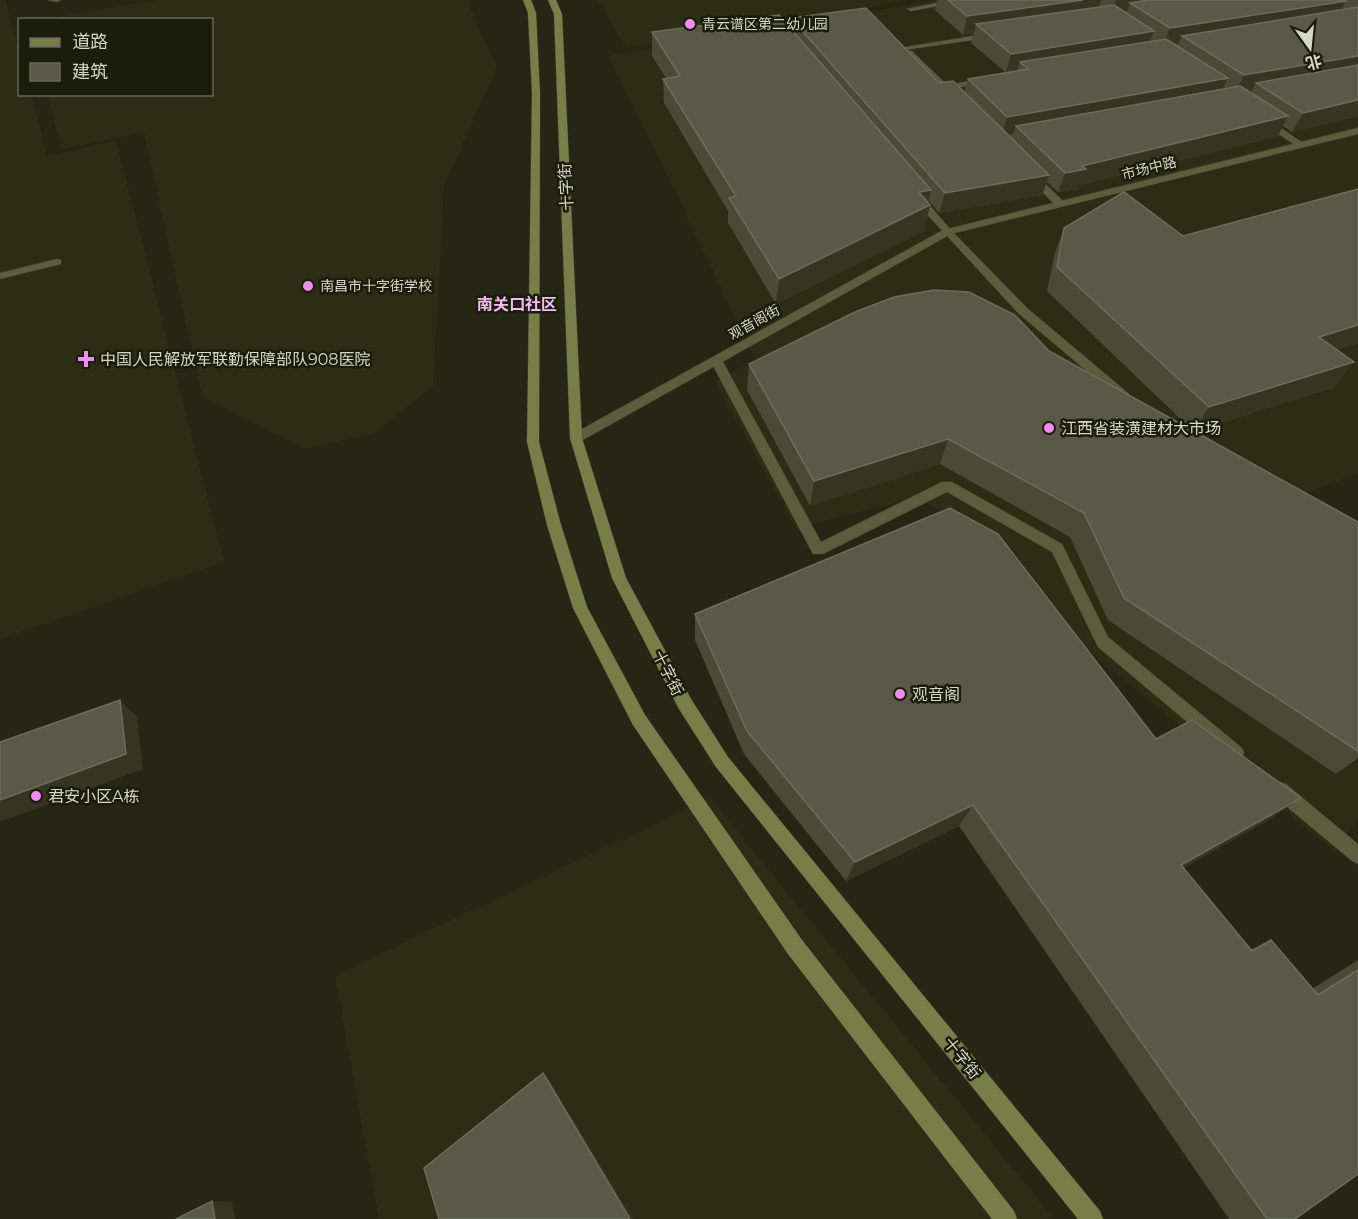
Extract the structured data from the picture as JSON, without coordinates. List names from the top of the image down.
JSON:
{
  "streets": {
    "main road": ["十字街"],
    "street": ["市场中路", "观音阁街"]
  },
  "crossings": [
    ["市场中路", "观音阁街"],
    ["十字街", "观音阁街"]
  ],
  "districts": ["南关口社区"],
  "places": {
    "other": [
      "青云谱区第二幼儿园",
      "南昌市十字街学校",
      "江西省装潢建材大市场",
      "观音阁",
      "君安小区A栋"
    ],
    "health": ["中国人民解放军联勤保障部队908医院"]
  },
  "legend": ["道路", "建筑"],
  "north": "bottom"
}
